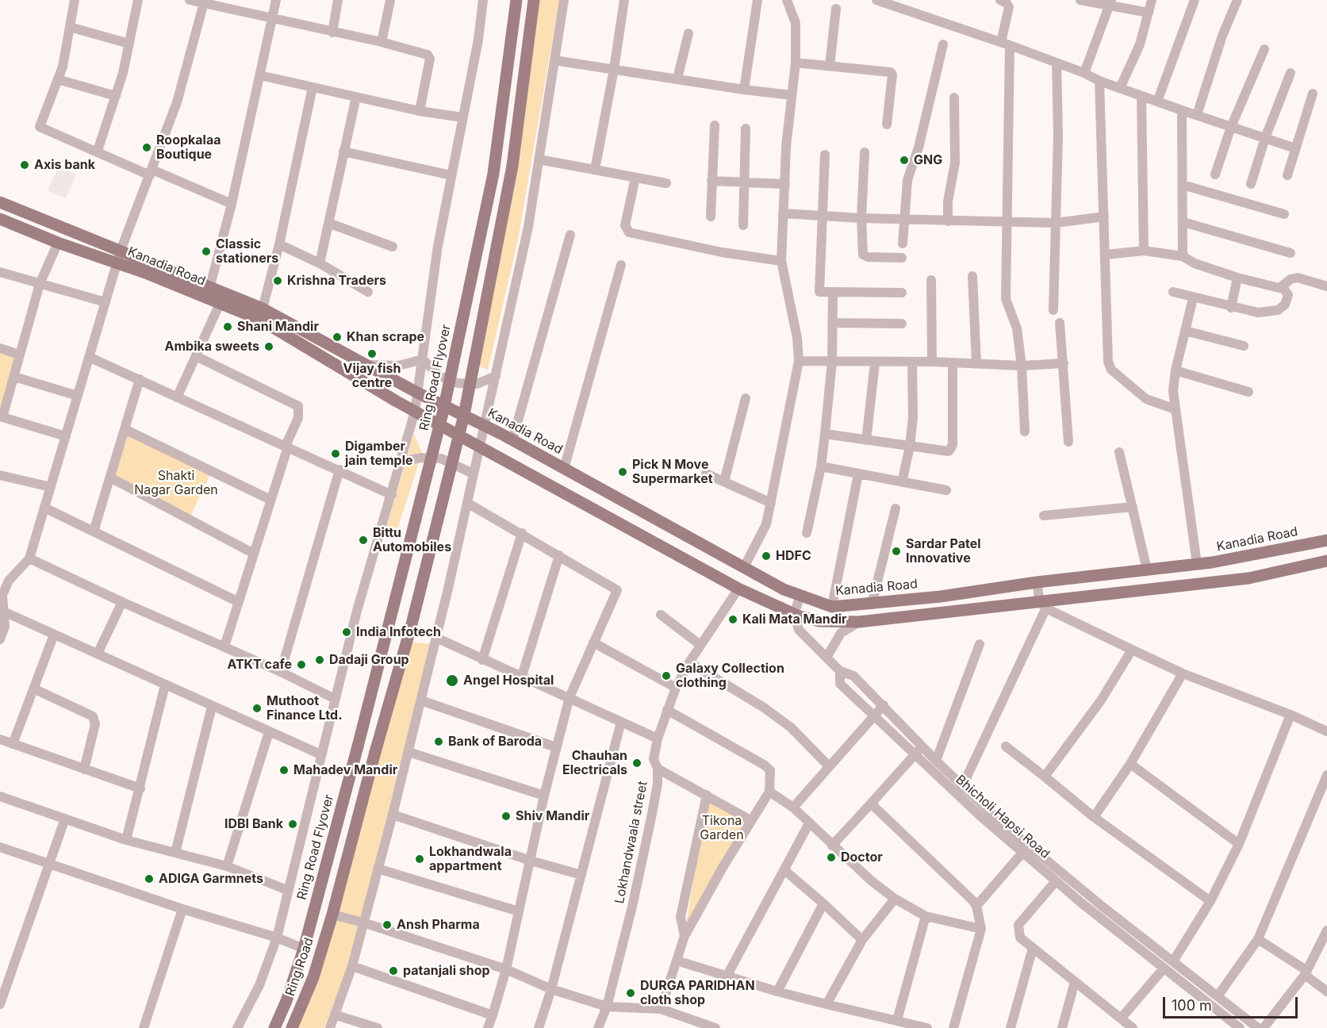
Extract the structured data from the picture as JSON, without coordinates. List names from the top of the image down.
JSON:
{
  "streets": {
    "main road": ["Kanadia Road", "Ring Road Flyover", "Ring Road"],
    "street": ["Bhicholi Hapsi Road", "Lokhandwaala street"]
  },
  "crossings": [
    ["Kanadia Road", "Lokhandwaala street"],
    ["Ring Road Flyover", "Ring Road"]
  ],
  "parks": ["Shakti Nagar Garden", "Tikona Garden"],
  "places": [
    "Roopkalaa Boutique",
    "GNG",
    "Axis bank",
    "Classic stationers",
    "Krishna Traders",
    "Shani Mandir",
    "Khan scrape",
    "Ambika sweets",
    "Vijay fish centre",
    "Digamber jain temple",
    "Pick N Move Supermarket",
    "Bittu Automobiles",
    "Sardar Patel Innovative",
    "HDFC",
    "Kali Mata Mandir",
    "India Infotech",
    "Dadaji Group",
    "ATKT cafe",
    "Galaxy Collection clothing",
    "Angel Hospital",
    "Muthoot Finance Ltd.",
    "Bank of Baroda",
    "Chauhan Electricals",
    "Mahadev Mandir",
    "Shiv Mandir",
    "IDBI Bank",
    "Doctor",
    "Lokhandwala appartment",
    "ADIGA Garmnets",
    "Ansh Pharma",
    "patanjali shop",
    "DURGA PARIDHAN cloth shop"
  ],
  "scale_bar": "100 m"
}
